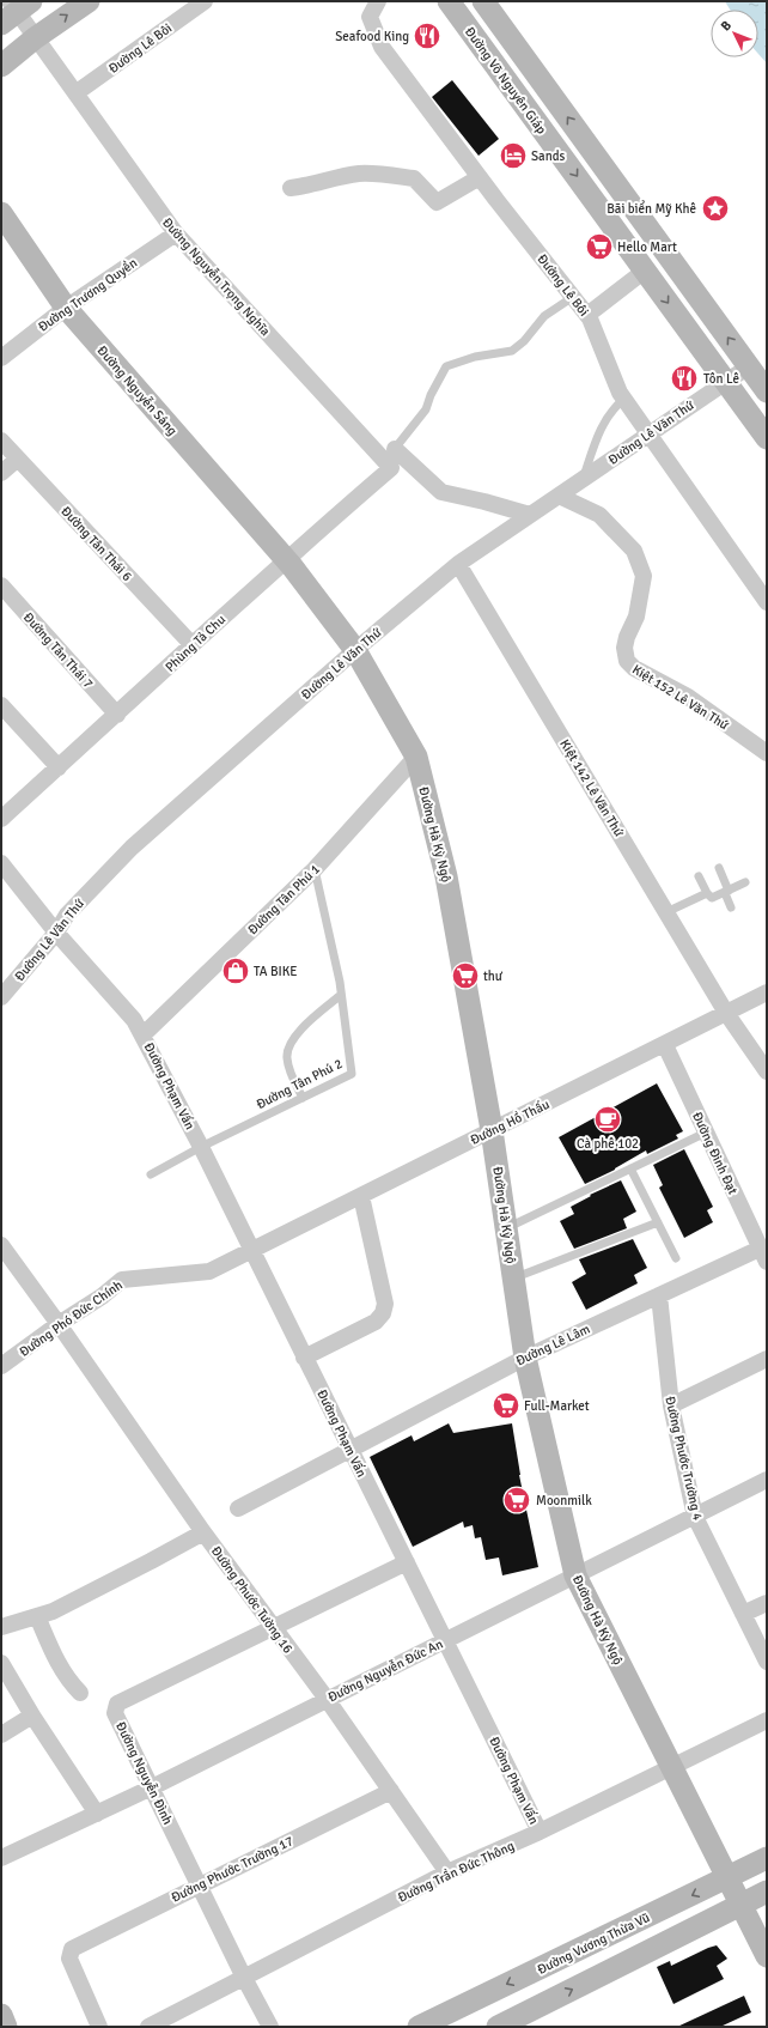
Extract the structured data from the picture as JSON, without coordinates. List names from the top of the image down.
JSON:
{
  "streets": {
    "street": [
      "Đường Lê Bôi",
      "Đường Võ Nguyên Giáp",
      "Đường Nguyễn Trọng Nghĩa",
      "Đường Trương Quyền",
      "Đường Nguyễn Sáng",
      "Đường Lê Văn Thứ",
      "Đường Tân Thái 6",
      "Phùng Tả Chu",
      "Đường Tân Thái 7",
      "Kiệt 152 Lê Văn Thứ",
      "Kiệt 142 Lê Văn Thứ",
      "Đường Hà Kỳ Ngộ",
      "Đường Tân Phú 1",
      "Đường Phạm Vấn",
      "Đường Hồ Thấu",
      "Đường Đinh Đạt",
      "Đường Phó Đức Chính",
      "Đường Lê Lâm",
      "Đường Phước Trường 4",
      "Đường Phước Tường 16",
      "Đường Nguyễn Đức An",
      "Đường Nguyễn Đình",
      "Đường Phước Trường 17",
      "Đường Trần Đức Thông",
      "Đường Vương Thừa Vũ"
    ],
    "lane": ["Đường Tân Phú 2"]
  },
  "crossings": [
    ["Đường Lê Bôi", "Đường Nguyễn Trọng Nghĩa"],
    ["Đường Lê Bôi", "Đường Lê Văn Thứ"],
    ["Đường Võ Nguyên Giáp", "Đường Lê Văn Thứ"],
    ["Đường Nguyễn Trọng Nghĩa", "Đường Trương Quyền"],
    ["Đường Nguyễn Trọng Nghĩa", "Đường Lê Văn Thứ"],
    ["Đường Nguyễn Trọng Nghĩa", "Phùng Tả Chu"],
    ["Đường Trương Quyền", "Đường Nguyễn Sáng"],
    ["Đường Nguyễn Sáng", "Phùng Tả Chu"],
    ["Đường Nguyễn Sáng", "Đường Hà Kỳ Ngộ"],
    ["Đường Lê Văn Thứ", "Kiệt 152 Lê Văn Thứ"],
    ["Đường Lê Văn Thứ", "Kiệt 142 Lê Văn Thứ"],
    ["Đường Lê Văn Thứ", "Đường Hà Kỳ Ngộ"],
    ["Đường Lê Văn Thứ", "Đường Phạm Vấn"],
    ["Đường Tân Thái 6", "Phùng Tả Chu"],
    ["Phùng Tả Chu", "Đường Tân Thái 7"],
    ["Phùng Tả Chu", "Đường Hà Kỳ Ngộ"],
    ["Kiệt 142 Lê Văn Thứ", "Đường Hồ Thấu"],
    ["Đường Hà Kỳ Ngộ", "Đường Tân Phú 1"],
    ["Đường Hà Kỳ Ngộ", "Đường Hồ Thấu"],
    ["Đường Hà Kỳ Ngộ", "Đường Lê Lâm"],
    ["Đường Hà Kỳ Ngộ", "Đường Nguyễn Đức An"],
    ["Đường Hà Kỳ Ngộ", "Đường Trần Đức Thông"],
    ["Đường Hà Kỳ Ngộ", "Đường Vương Thừa Vũ"],
    ["Đường Tân Phú 1", "Đường Tân Phú 2"],
    ["Đường Tân Phú 1", "Đường Phạm Vấn"],
    ["Đường Tân Phú 2", "Đường Phạm Vấn"],
    ["Đường Phạm Vấn", "Đường Hồ Thấu"],
    ["Đường Phạm Vấn", "Đường Phó Đức Chính"],
    ["Đường Phạm Vấn", "Đường Lê Lâm"],
    ["Đường Phạm Vấn", "Đường Nguyễn Đức An"],
    ["Đường Phạm Vấn", "Đường Nguyễn Đình"],
    ["Đường Phạm Vấn", "Đường Trần Đức Thông"],
    ["Đường Hồ Thấu", "Đường Đinh Đạt"],
    ["Đường Hồ Thấu", "Đường Phó Đức Chính"],
    ["Đường Đinh Đạt", "Đường Lê Lâm"],
    ["Đường Phó Đức Chính", "Đường Phước Tường 16"],
    ["Đường Lê Lâm", "Đường Phước Trường 4"],
    ["Đường Phước Trường 4", "Đường Nguyễn Đức An"],
    ["Đường Phước Tường 16", "Đường Nguyễn Đức An"],
    ["Đường Phước Tường 16", "Đường Nguyễn Đình"],
    ["Đường Phước Tường 16", "Đường Phước Trường 17"],
    ["Đường Phước Tường 16", "Đường Trần Đức Thông"],
    ["Đường Nguyễn Đức An", "Đường Nguyễn Đình"],
    ["Đường Nguyễn Đình", "Đường Phước Trường 17"],
    ["Đường Nguyễn Đình", "Đường Trần Đức Thông"]
  ],
  "places": {
    "restaurant": ["Seafood King", "Tôn Lê"],
    "hotel": ["Sands"],
    "place": ["Bãi biển Mỹ Khê"],
    "supermarket": [
      "Hello Mart",
      "thư",
      "Full-Market",
      "Moonmilk"
    ],
    "shop": ["TA BIKE"],
    "cafe": ["Cà phê 102"]
  },
  "north": "top left"
}
